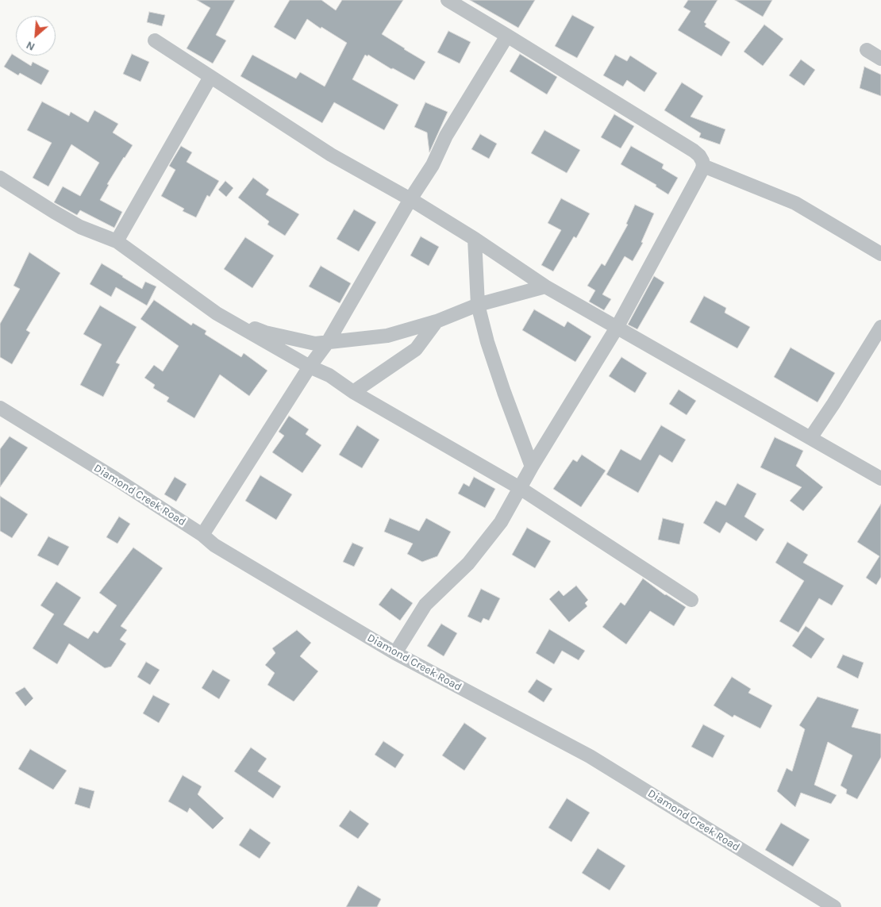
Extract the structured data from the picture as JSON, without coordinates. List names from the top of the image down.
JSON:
{
  "streets": {
    "street": ["Diamond Creek Road"]
  },
  "north": "bottom left"
}
